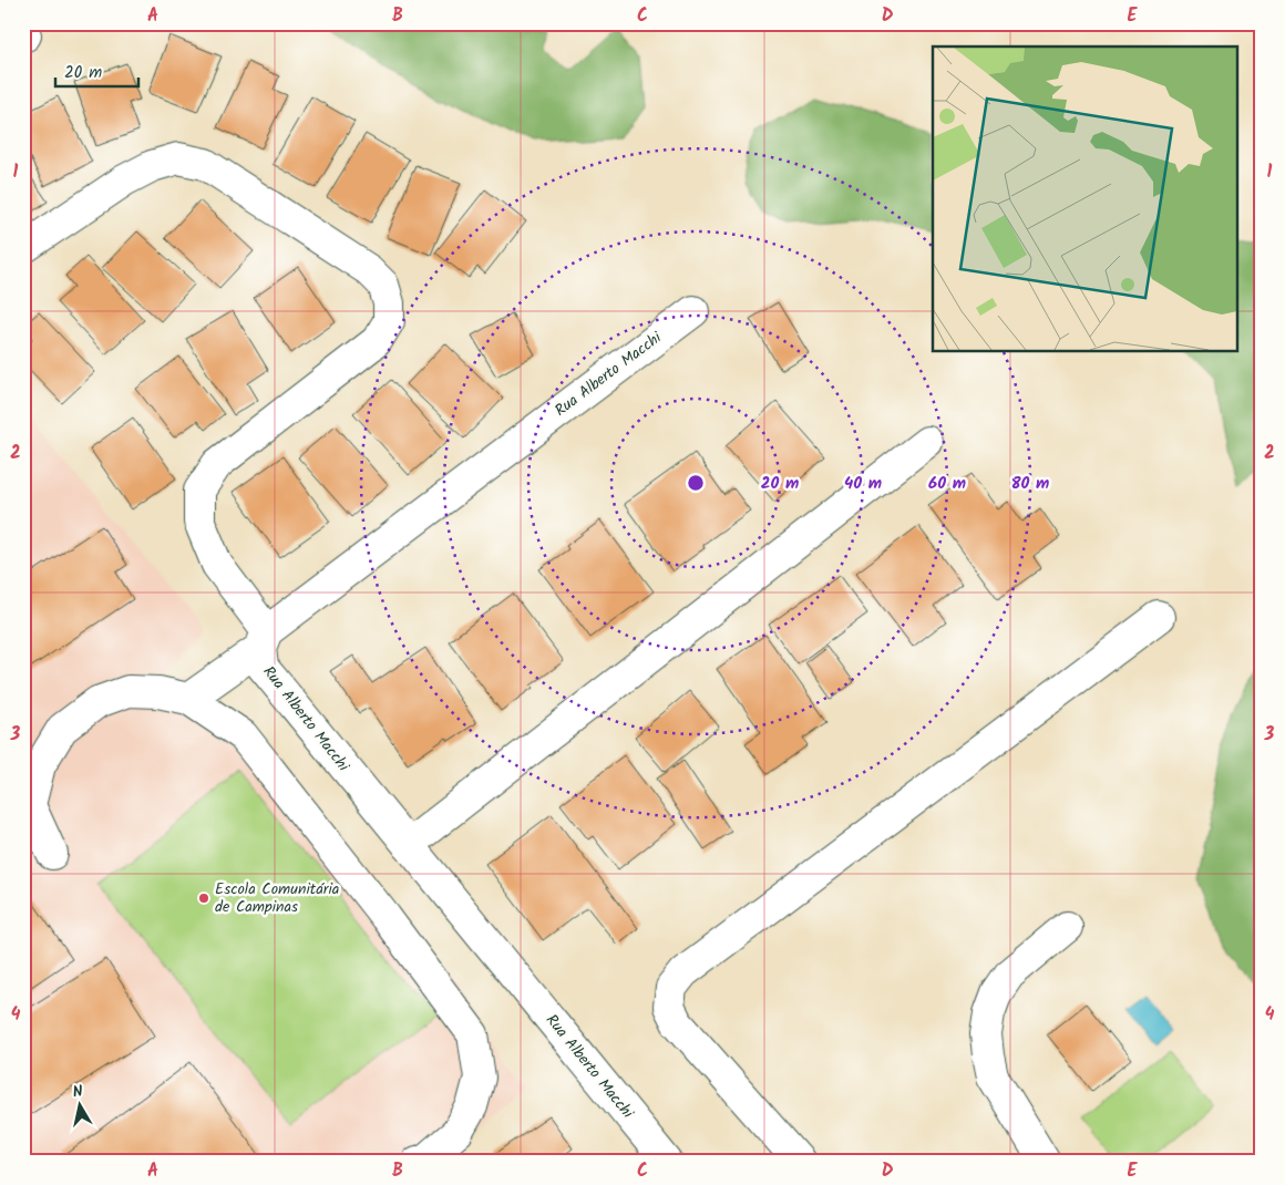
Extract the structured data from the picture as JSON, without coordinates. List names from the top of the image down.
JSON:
{
  "streets": {
    "street": ["Rua Alberto Macchi"]
  },
  "places": ["Escola Comunitária de Campinas"],
  "scale_bar": "20 m",
  "north": "top",
  "grid": {
    "columns": [
      "A",
      "B",
      "C",
      "D",
      "E"
    ],
    "rows": [
      "1",
      "2",
      "3",
      "4"
    ]
  },
  "rings": [
    "20 m",
    "40 m",
    "60 m",
    "80 m"
  ]
}
